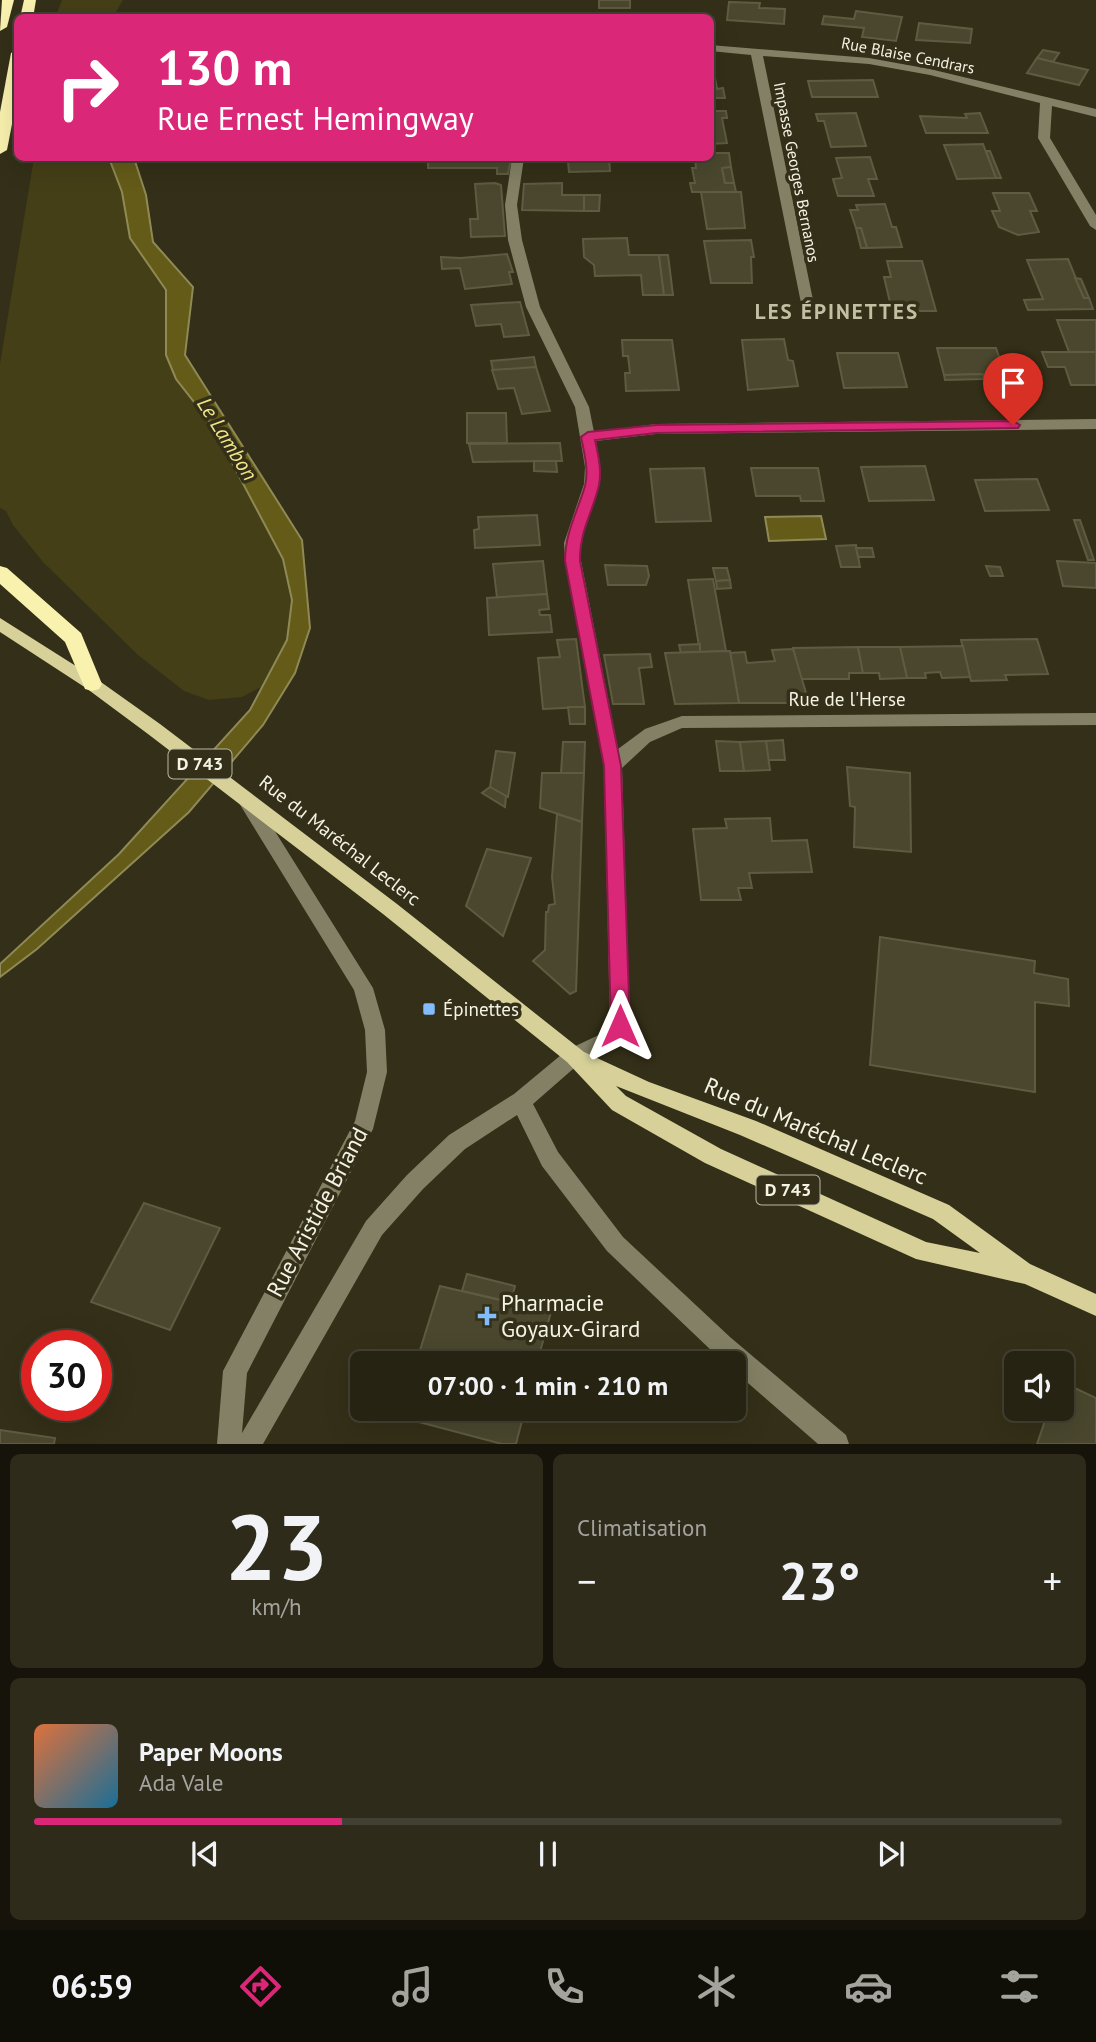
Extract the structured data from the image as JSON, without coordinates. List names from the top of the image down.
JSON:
{
  "streets": {
    "main road": ["D 743", "Rue du Maréchal Leclerc"],
    "street": [
      "Rue Blaise Cendrars",
      "Impasse Georges Bernanos",
      "Rue de l'Herse",
      "Rue Aristide Briand"
    ]
  },
  "crossings": [
    ["Rue Blaise Cendrars", "Impasse Georges Bernanos"],
    ["Rue du Maréchal Leclerc", "Rue Aristide Briand"]
  ],
  "districts": ["LES ÉPINETTES"],
  "water": ["Le Lambon"],
  "places": {
    "transit": ["Épinettes"],
    "health": ["Pharmacie Goyaux-Girard"]
  },
  "page": {
    "turn": ["130 m", "Rue Ernest Hemingway"],
    "limit": "30",
    "trip": "07:00 · 1 min · 210 m",
    "tile": [
      ["23", "km/h"],
      "Climatisation"
    ],
    "heat": ["−", "23°", "+"],
    "song": ["Paper Moons", "Ada Vale"],
    "tabs": "06:59"
  }
}
